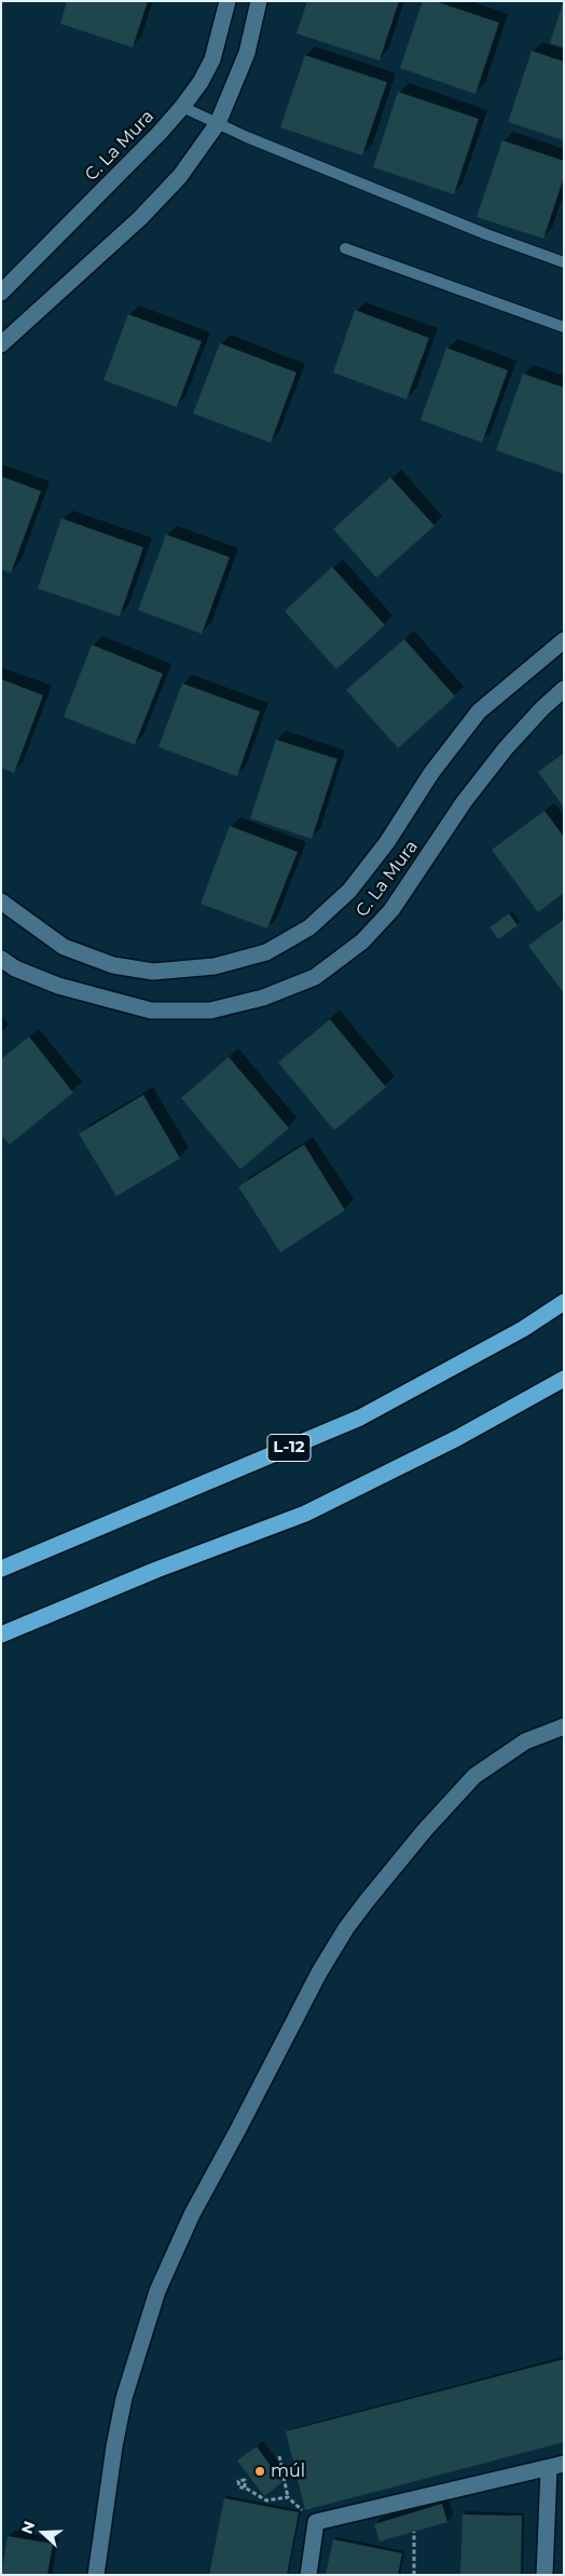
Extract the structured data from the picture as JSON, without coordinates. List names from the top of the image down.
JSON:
{
  "streets": {
    "highway": ["L-12"],
    "street": ["C. La Mura"]
  },
  "places": ["múl"],
  "north": "left"
}
